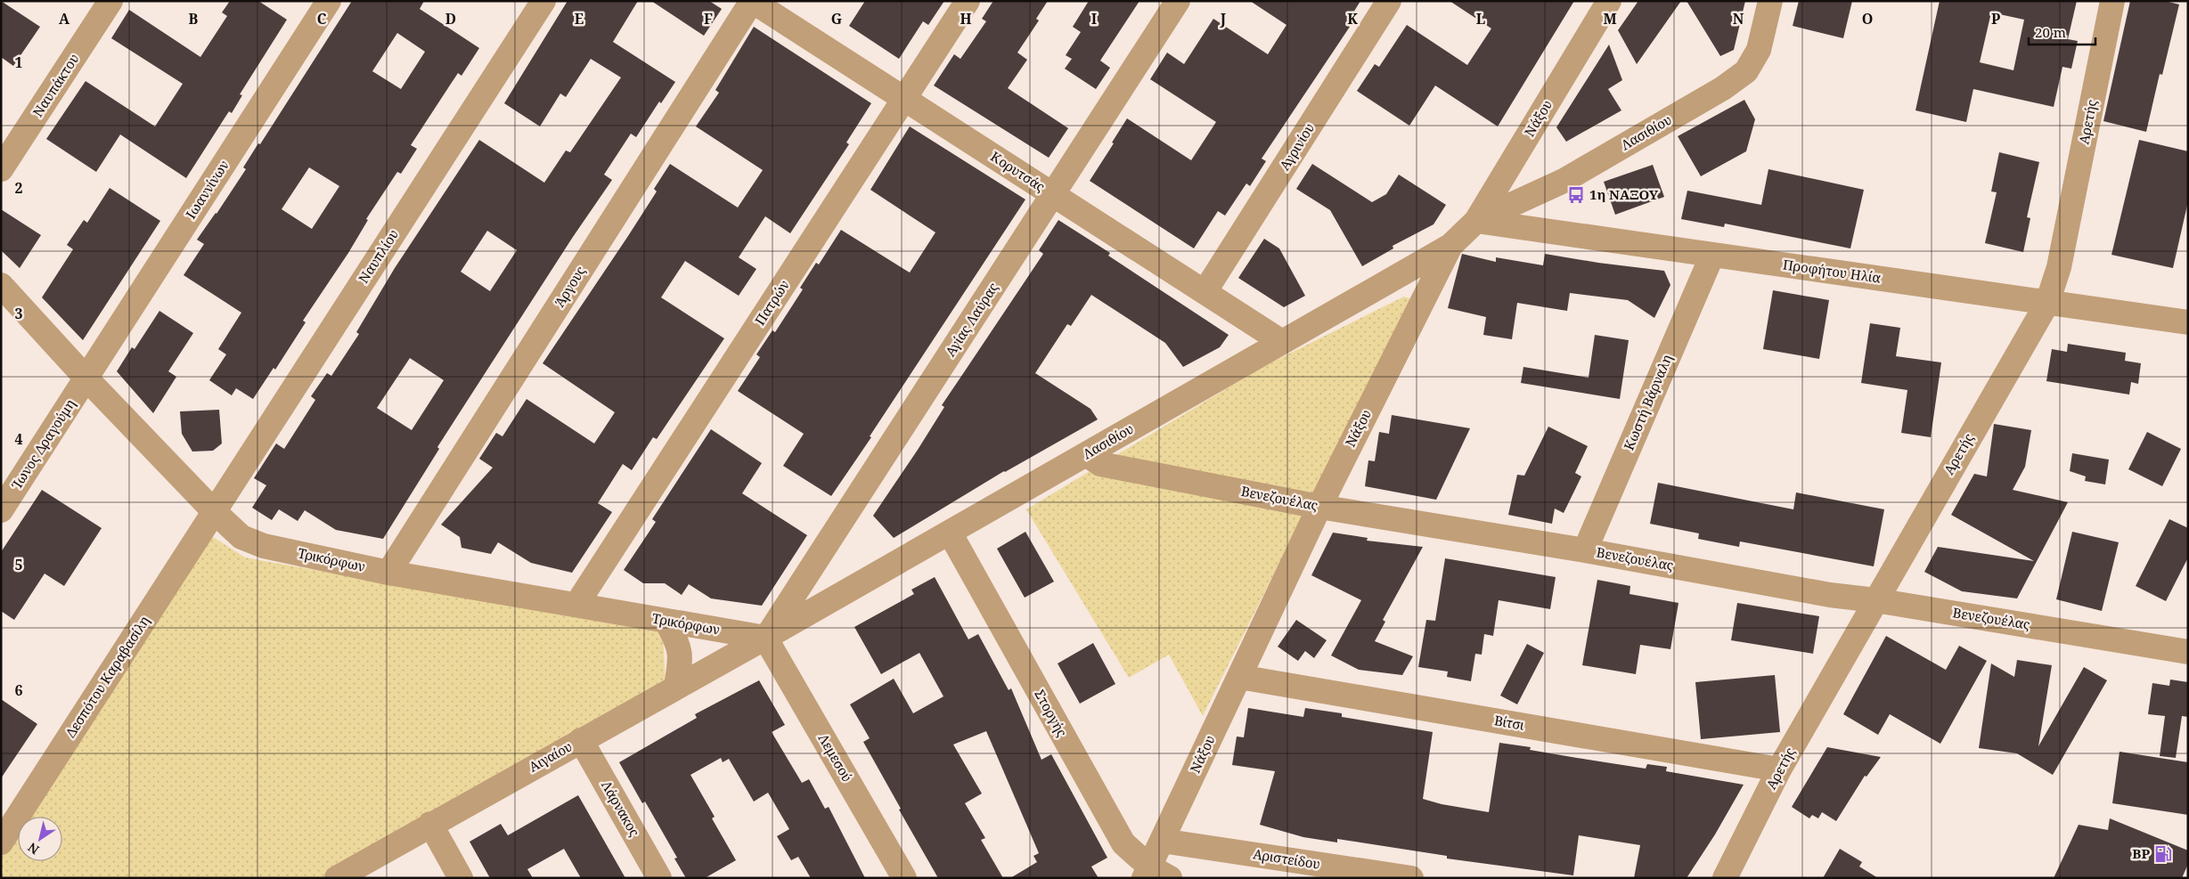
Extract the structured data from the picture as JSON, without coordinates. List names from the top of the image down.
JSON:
{
  "streets": {
    "street": [
      "Ναυπάκτου",
      "Νάξου",
      "Αρετής",
      "Λασιθίου",
      "Αγρινίου",
      "Κορυτσάς",
      "Ιωαννίνων",
      "Ναυπλίου",
      "Προφήτου Ηλία",
      "Άργους",
      "Πατρών",
      "Αγίας Λαύρας",
      "Κωστή Βάρναλη",
      "Ίωνος Δραγούμη",
      "Βενεζουέλας",
      "Τρικόρφων",
      "Δεσπότου Καραβασίλη",
      "Στοργής",
      "Βίτσι",
      "Αιγαίου",
      "Λεμεσού",
      "Λάρνακος",
      "Αριστείδου"
    ]
  },
  "crossings": [
    ["Νάξου", "Λασιθίου"],
    ["Νάξου", "Προφήτου Ηλία"],
    ["Νάξου", "Βενεζουέλας"],
    ["Νάξου", "Στοργής"],
    ["Νάξου", "Βίτσι"],
    ["Νάξου", "Αριστείδου"],
    ["Αρετής", "Προφήτου Ηλία"],
    ["Αρετής", "Βενεζουέλας"],
    ["Αρετής", "Βίτσι"],
    ["Λασιθίου", "Κορυτσάς"],
    ["Λασιθίου", "Προφήτου Ηλία"],
    ["Λασιθίου", "Αγίας Λαύρας"],
    ["Λασιθίου", "Βενεζουέλας"],
    ["Λασιθίου", "Τρικόρφων"],
    ["Λασιθίου", "Στοργής"],
    ["Λασιθίου", "Αιγαίου"],
    ["Λασιθίου", "Λεμεσού"],
    ["Αγρινίου", "Κορυτσάς"],
    ["Κορυτσάς", "Άργους"],
    ["Κορυτσάς", "Πατρών"],
    ["Κορυτσάς", "Αγίας Λαύρας"],
    ["Ιωαννίνων", "Ίωνος Δραγούμη"],
    ["Ιωαννίνων", "Τρικόρφων"],
    ["Ναυπλίου", "Τρικόρφων"],
    ["Ναυπλίου", "Δεσπότου Καραβασίλη"],
    ["Προφήτου Ηλία", "Κωστή Βάρναλη"],
    ["Άργους", "Τρικόρφων"],
    ["Πατρών", "Τρικόρφων"],
    ["Αγίας Λαύρας", "Τρικόρφων"],
    ["Αγίας Λαύρας", "Αιγαίου"],
    ["Αγίας Λαύρας", "Λεμεσού"],
    ["Κωστή Βάρναλη", "Βενεζουέλας"],
    ["Ίωνος Δραγούμη", "Τρικόρφων"],
    ["Τρικόρφων", "Δεσπότου Καραβασίλη"],
    ["Τρικόρφων", "Αιγαίου"],
    ["Τρικόρφων", "Λεμεσού"],
    ["Αιγαίου", "Λεμεσού"],
    ["Αιγαίου", "Λάρνακος"]
  ],
  "places": {
    "bus stop": ["1η ΝΑΞΟΥ"],
    "fuel station": ["BP"]
  },
  "scale_bar": "20 m",
  "north": "bottom left",
  "grid": {
    "columns": [
      "A",
      "B",
      "C",
      "D",
      "E",
      "F",
      "G",
      "H",
      "I",
      "J",
      "K",
      "L",
      "M",
      "N",
      "O",
      "P"
    ],
    "rows": [
      "1",
      "2",
      "3",
      "4",
      "5",
      "6"
    ]
  }
}
